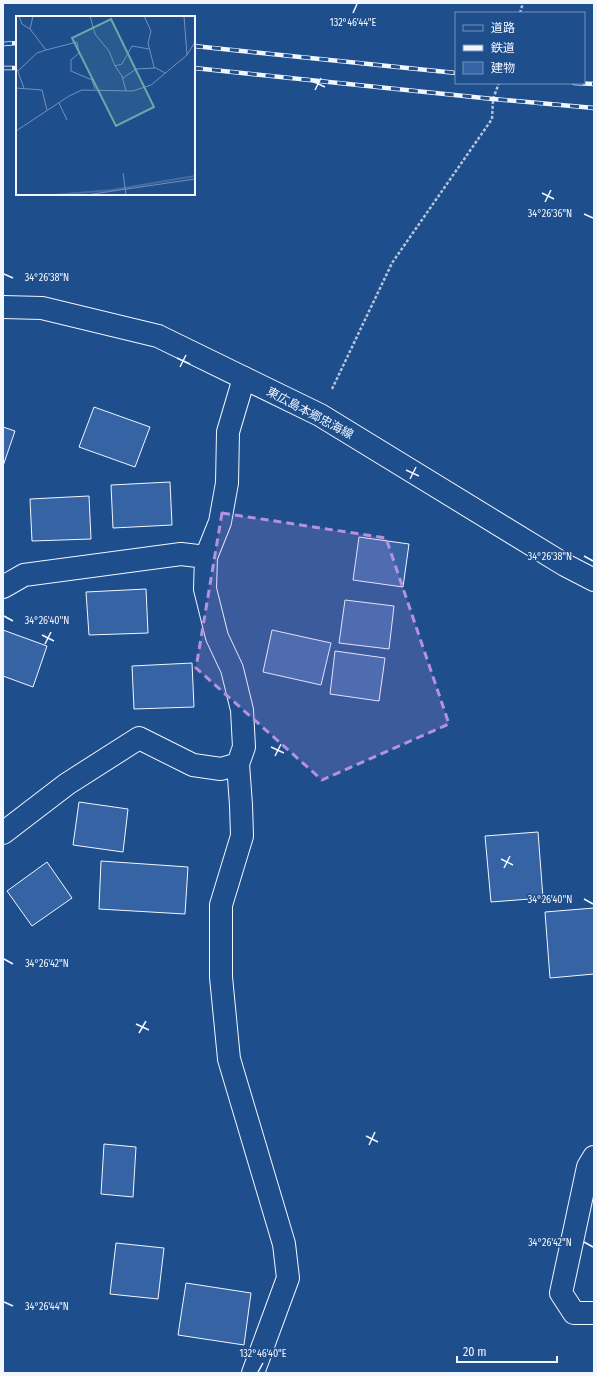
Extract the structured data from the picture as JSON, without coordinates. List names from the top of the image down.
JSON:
{
  "streets": {
    "street": ["東広島本郷忠海線"]
  },
  "legend": ["道路", "鉄道", "建物"],
  "scale_bar": "20 m",
  "coordinates": [
    "132°46'44\"E",
    "34°26'36\"N",
    "34°26'38\"N",
    "34°26'40\"N",
    "34°26'42\"N",
    "34°26'44\"N",
    "132°46'40\"E"
  ]
}
